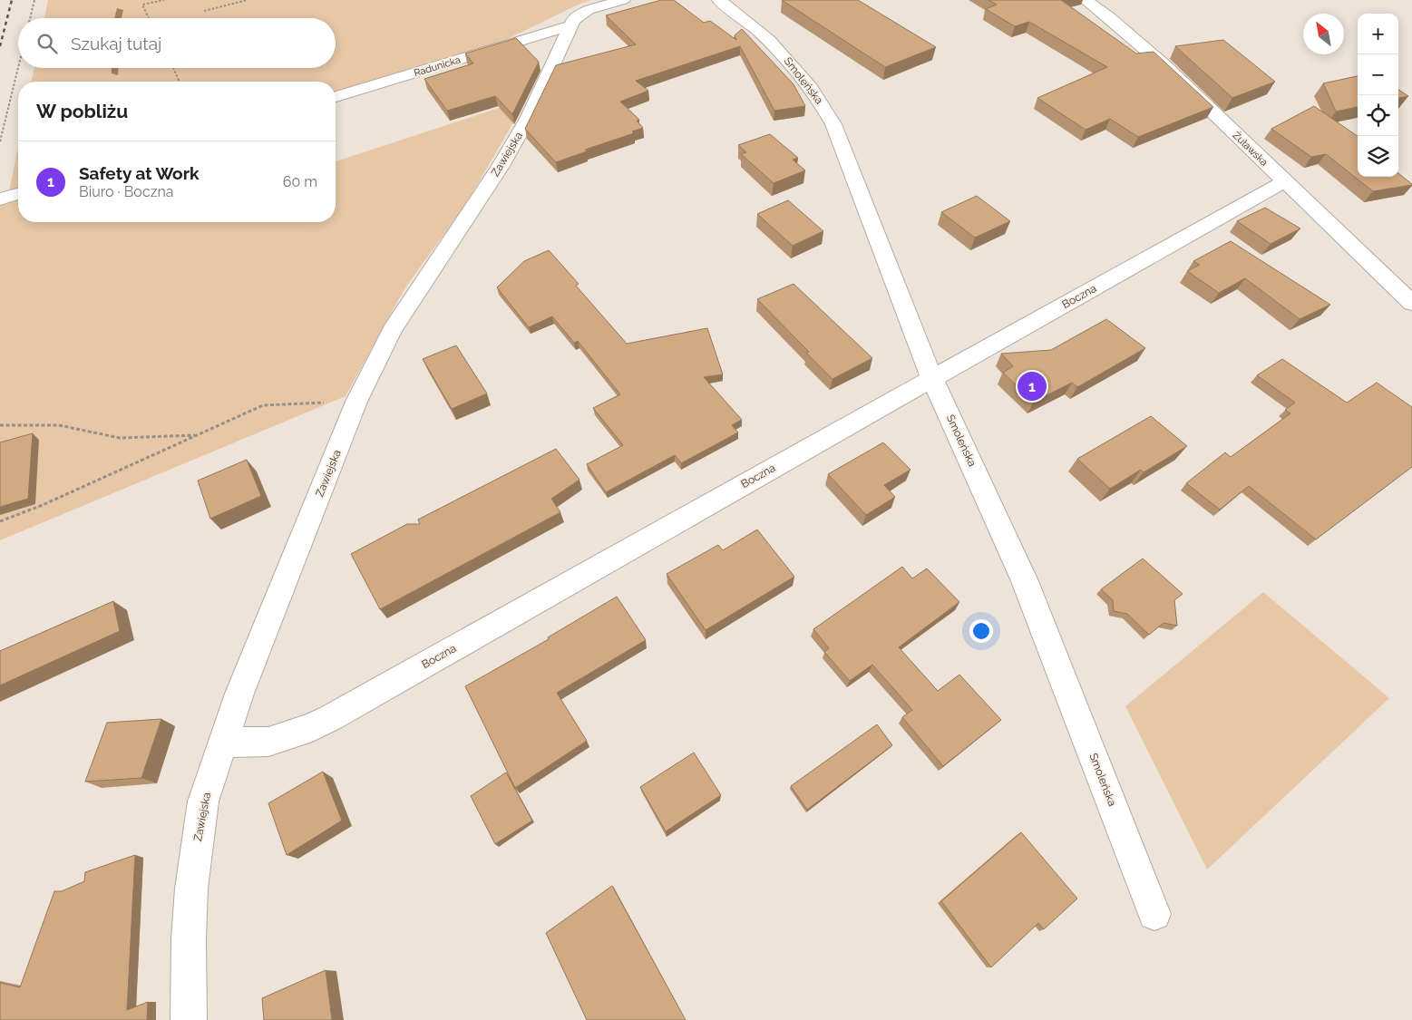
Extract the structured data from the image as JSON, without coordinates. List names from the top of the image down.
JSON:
{
  "streets": {
    "street": [
      "Radunicka",
      "Smoleńska",
      "Żuławska",
      "Zawiejska",
      "Boczna"
    ]
  },
  "crossings": [
    ["Radunicka", "Zawiejska"],
    ["Smoleńska", "Boczna"],
    ["Żuławska", "Boczna"],
    ["Zawiejska", "Boczna"]
  ],
  "north": "top left",
  "page": {
    "map_buttons": ["+", "−"],
    "search": "Szukaj tutaj",
    "heading": "W pobliżu",
    "list": [
      {
        "mark": "1",
        "name": "Safety at Work",
        "note": "Biuro · Boczna",
        "value": "60 m"
      }
    ],
    "pins": "1"
  }
}
